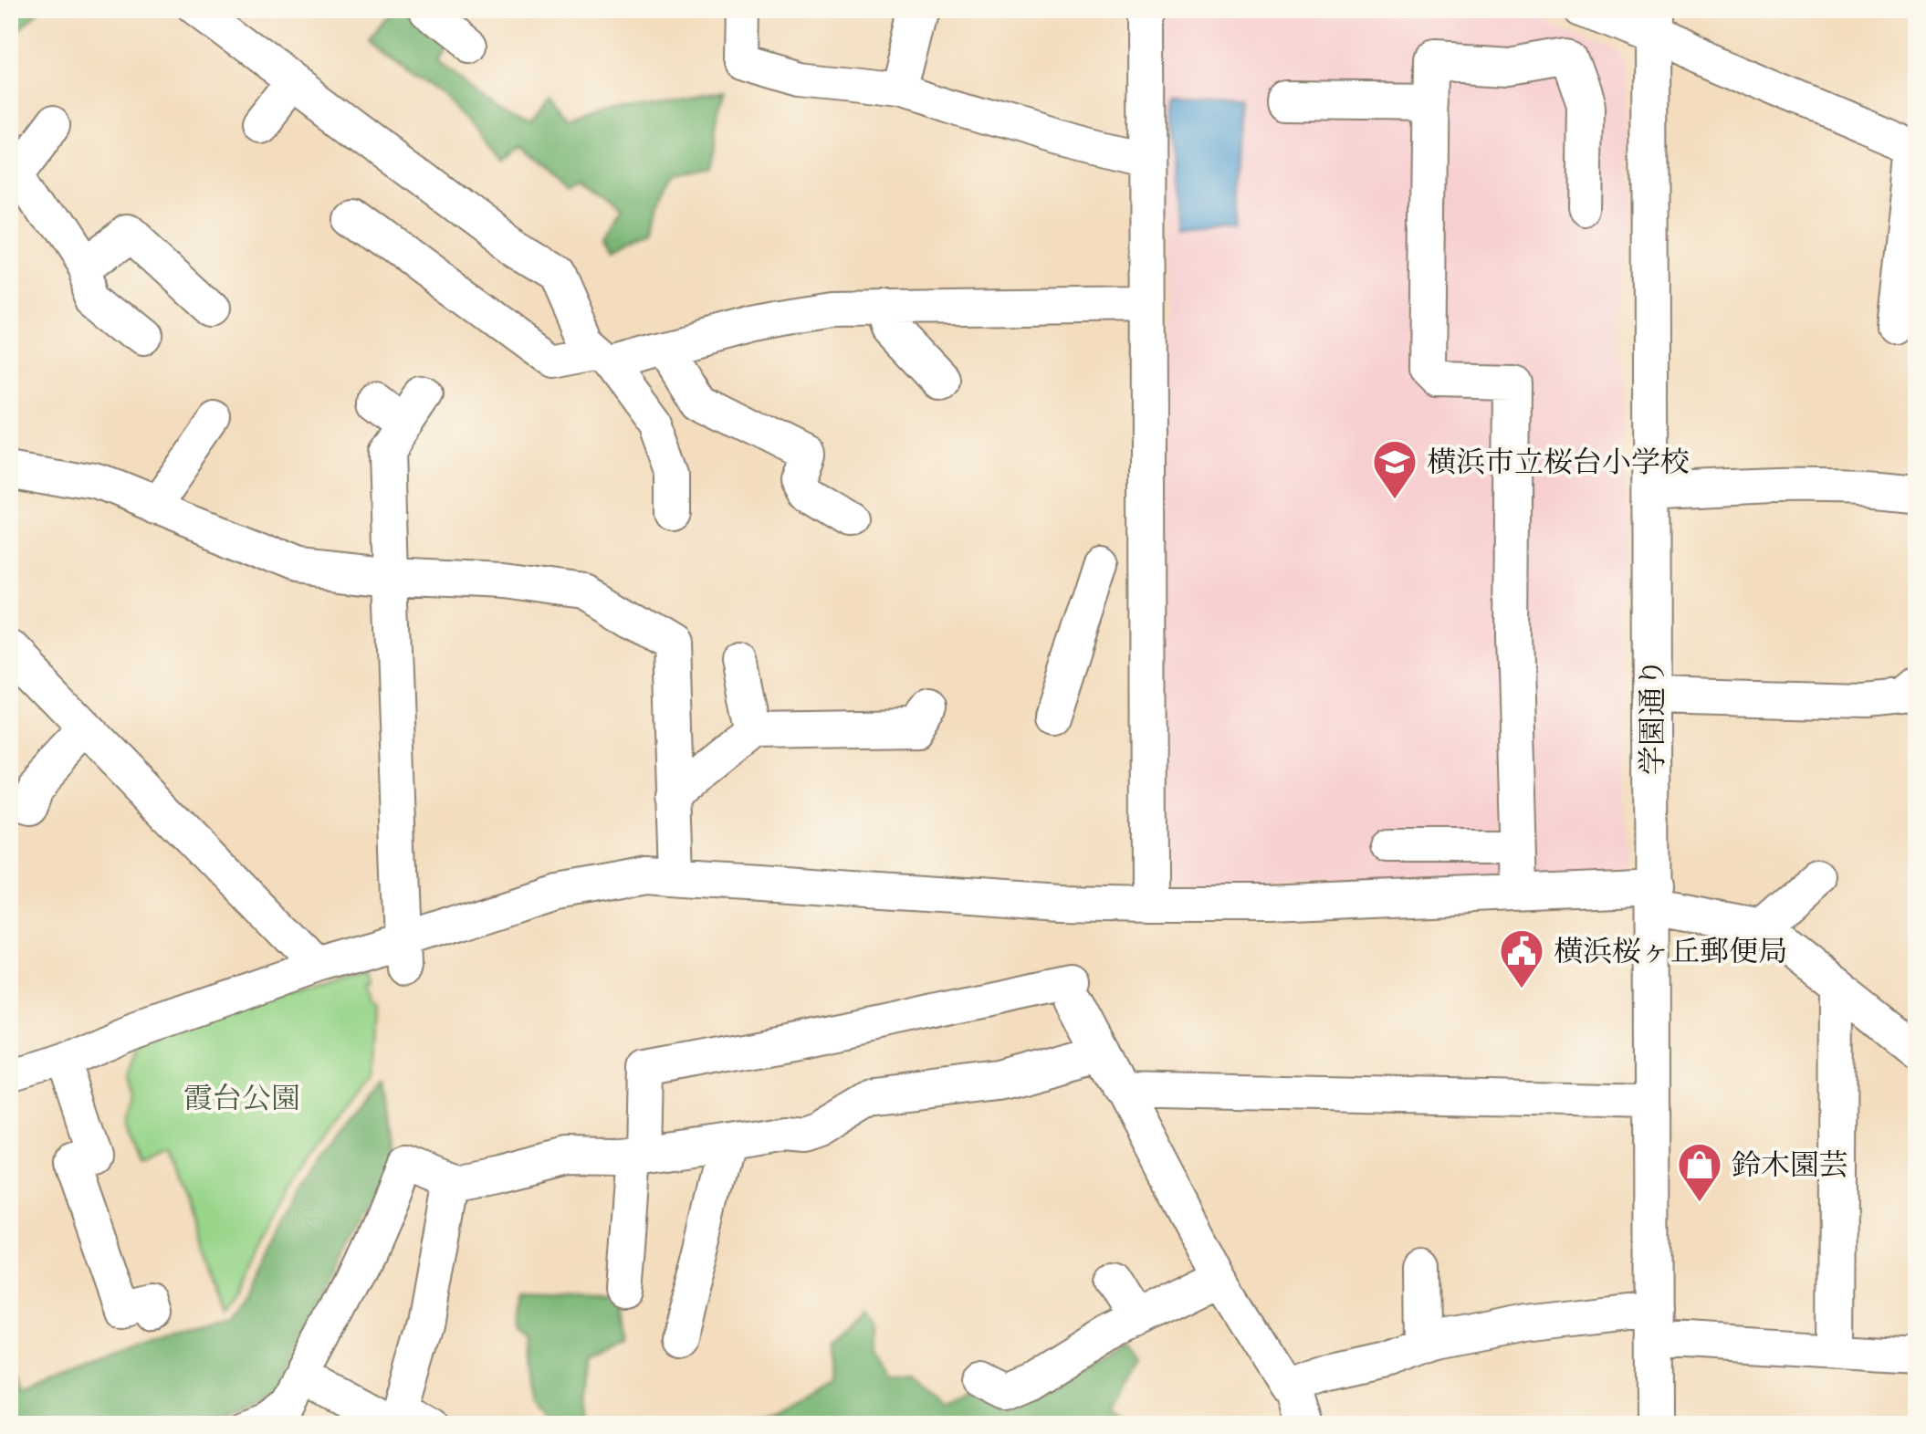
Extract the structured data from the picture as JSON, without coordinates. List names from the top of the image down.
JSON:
{
  "streets": {
    "street": ["学園通り"]
  },
  "parks": ["霞台公園"],
  "places": {
    "school or university": ["横浜市立桜台小学校"],
    "public building": ["横浜桜ヶ丘郵便局"],
    "shop": ["鈴木園芸"]
  }
}
